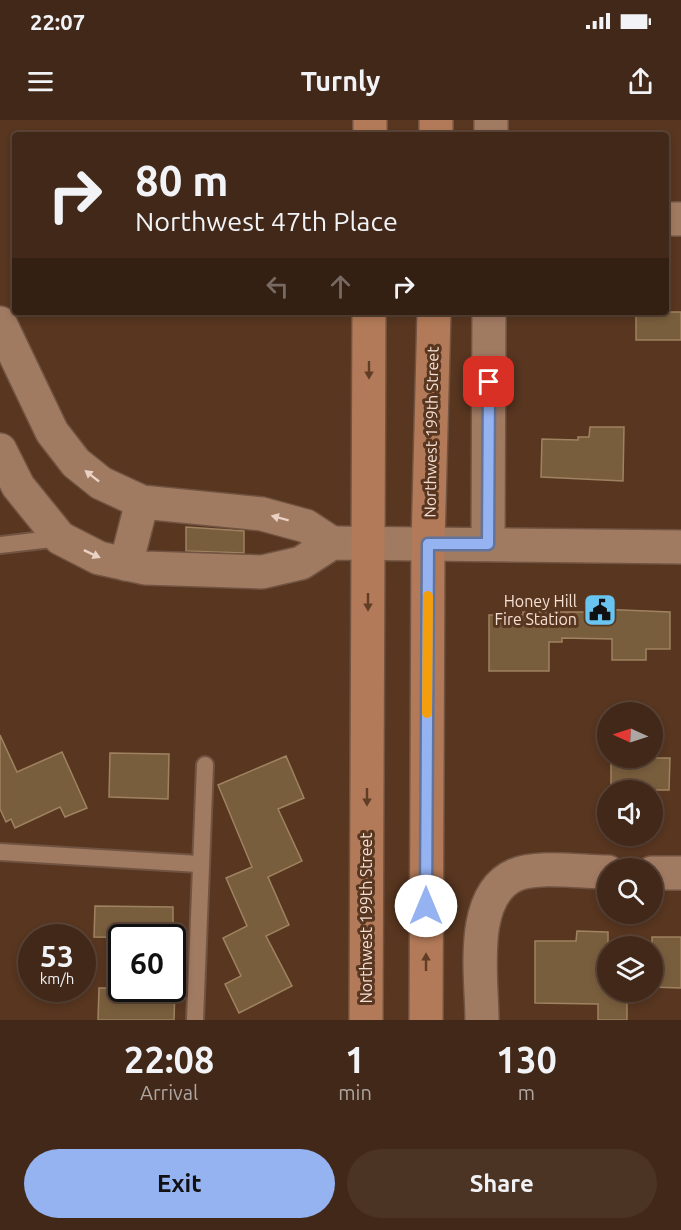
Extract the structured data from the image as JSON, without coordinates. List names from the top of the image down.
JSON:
{
  "streets": {
    "main road": ["Northwest 199th Street"]
  },
  "places": {
    "public building": ["Honey Hill Fire Station"]
  },
  "north": "left",
  "page": {
    "status": "22:07",
    "header": "Turnly",
    "turn": ["80 m", "Northwest 47th Place"],
    "speed": "53 km/h",
    "limit": "60",
    "eta": [
      "22:08",
      "Arrival",
      "1",
      "min",
      "130",
      "m"
    ],
    "buttons": ["Exit", "Share"]
  }
}
